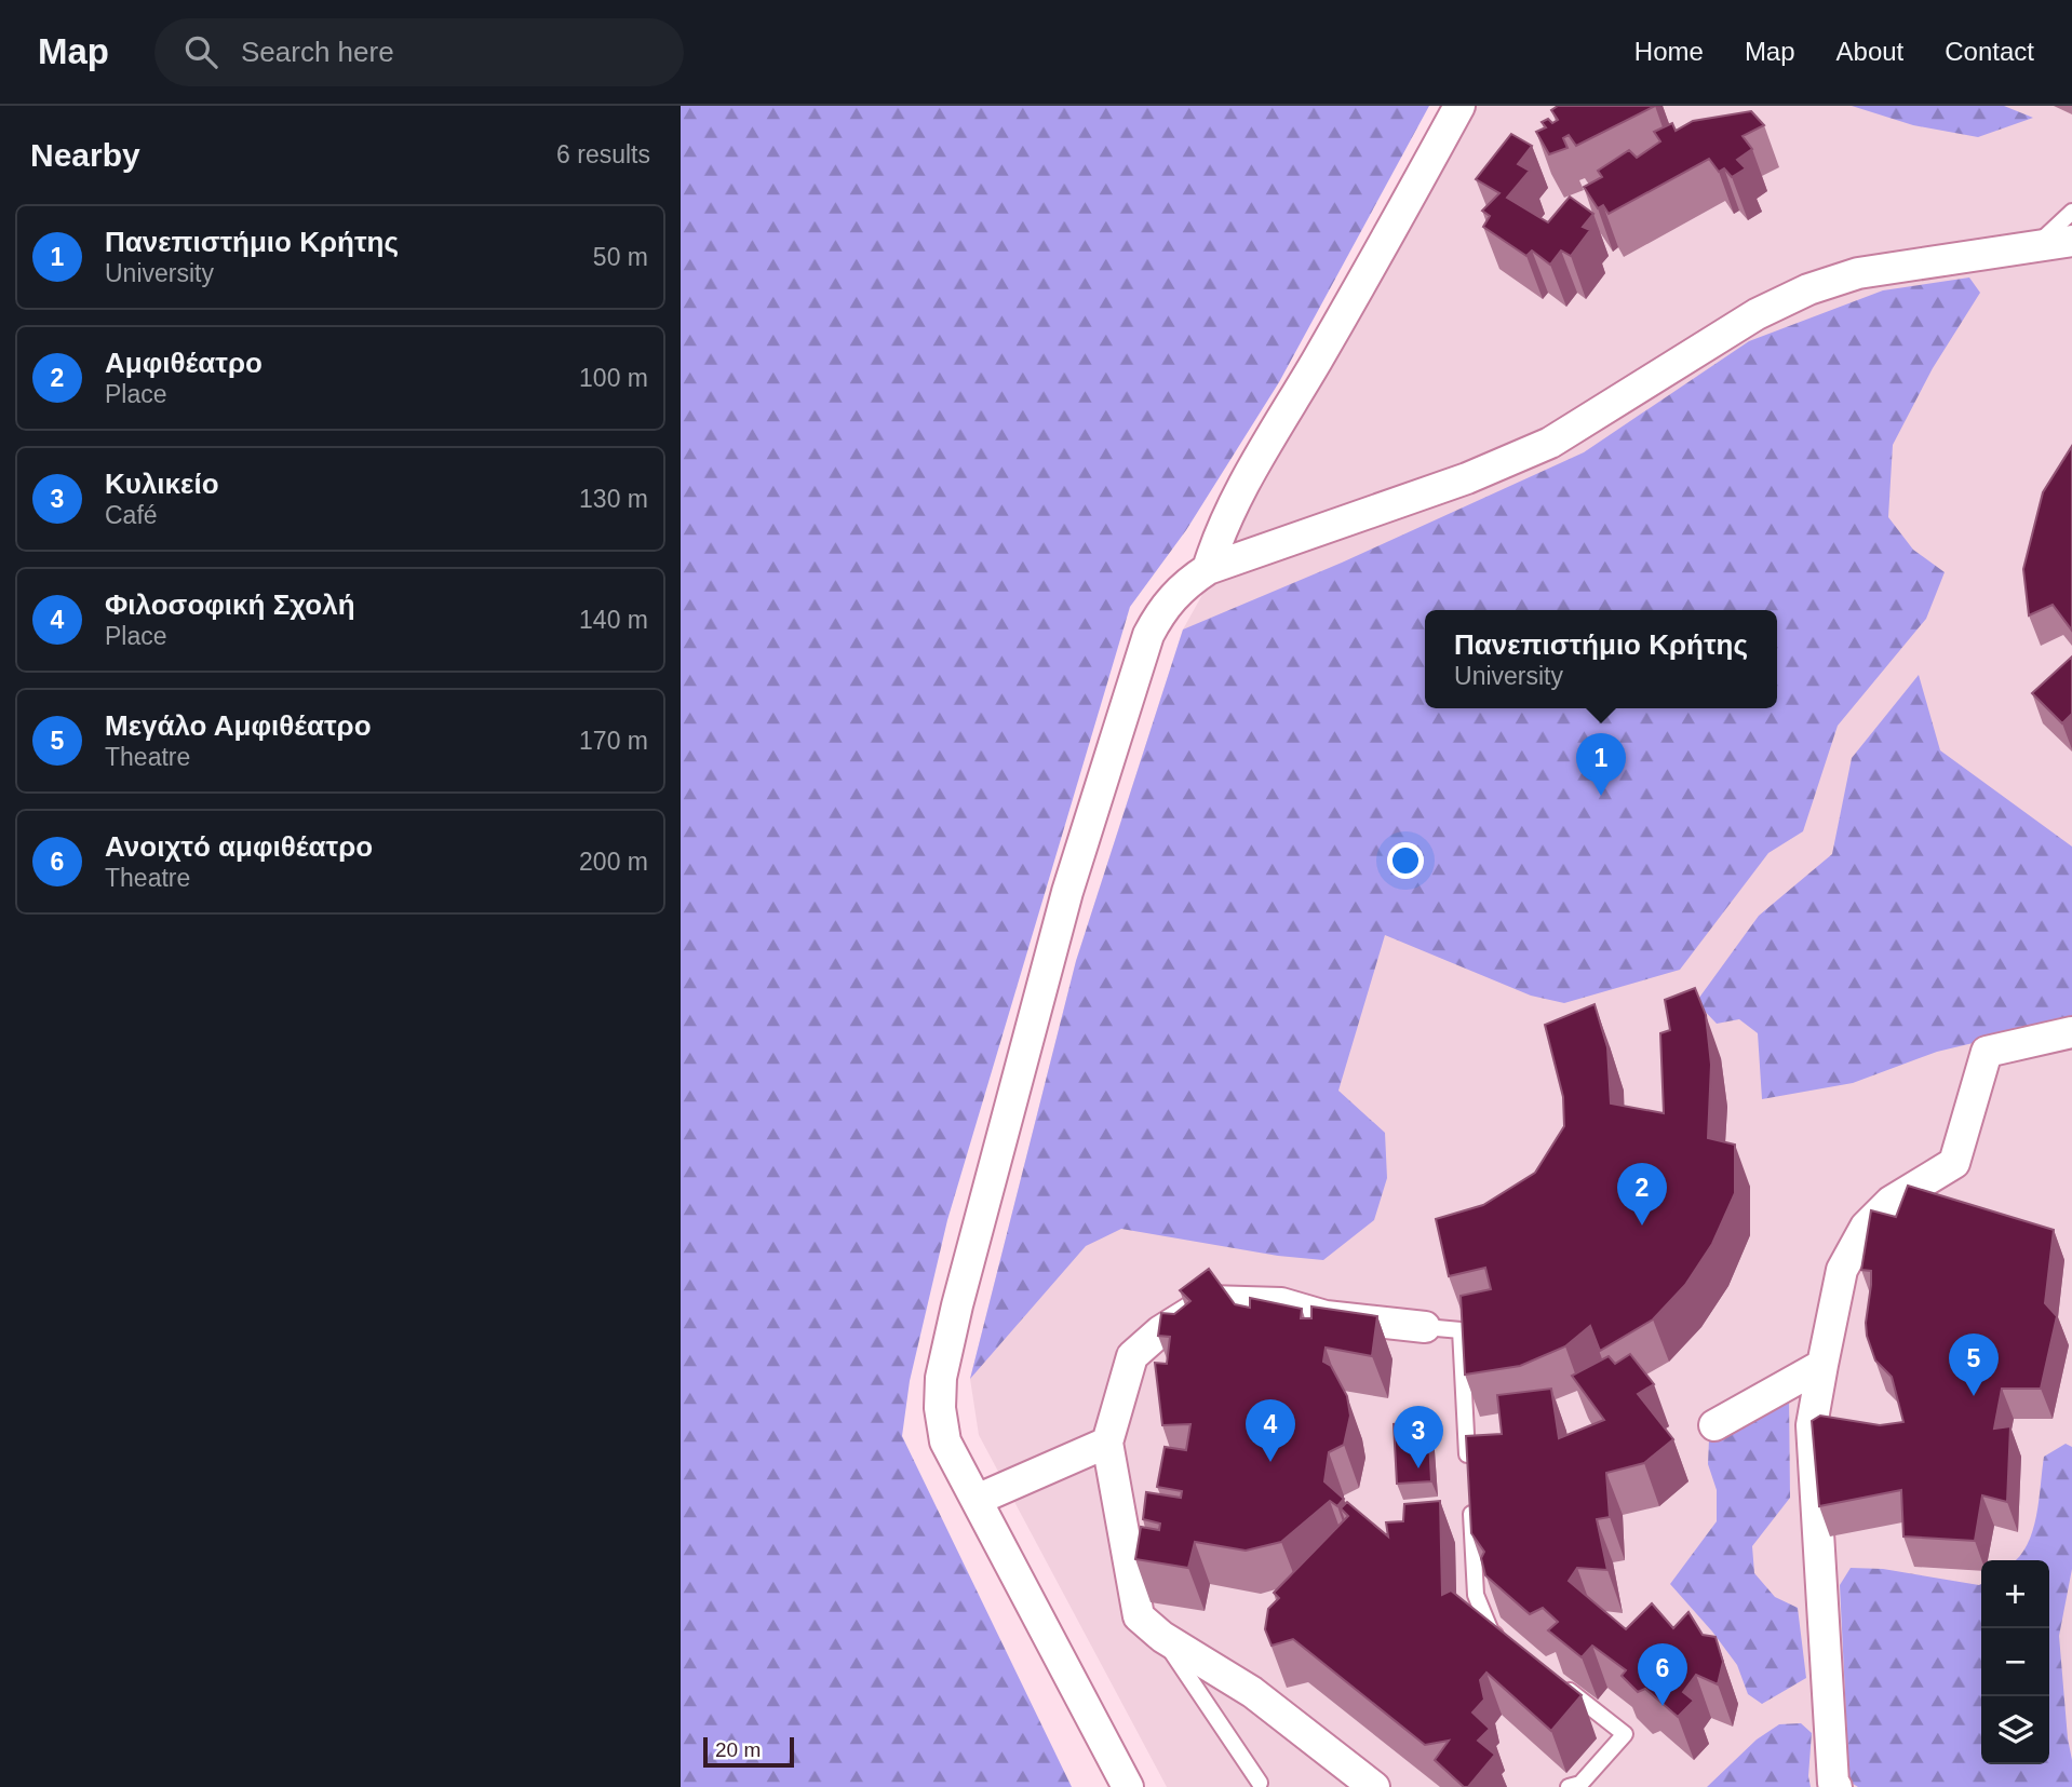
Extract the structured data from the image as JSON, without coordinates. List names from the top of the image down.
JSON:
{
  "scale_bar": "20 m",
  "page": {
    "header": "Map",
    "search": "Search here",
    "nav": [
      "Home",
      "Map",
      "About",
      "Contact"
    ],
    "heading": ["Nearby", "6 results"],
    "list": [
      {
        "mark": "1",
        "name": "Πανεπιστήμιο Κρήτης",
        "note": "University",
        "value": "50 m"
      },
      {
        "mark": "2",
        "name": "Αμφιθέατρο",
        "note": "Place",
        "value": "100 m"
      },
      {
        "mark": "3",
        "name": "Κυλικείο",
        "note": "Café",
        "value": "130 m"
      },
      {
        "mark": "4",
        "name": "Φιλοσοφική Σχολή",
        "note": "Place",
        "value": "140 m"
      },
      {
        "mark": "5",
        "name": "Μεγάλο Αμφιθέατρο",
        "note": "Theatre",
        "value": "170 m"
      },
      {
        "mark": "6",
        "name": "Ανοιχτό αμφιθέατρο",
        "note": "Theatre",
        "value": "200 m"
      }
    ],
    "popup": ["Πανεπιστήμιο Κρήτης", "University"],
    "pins": [
      "1",
      "2",
      "5",
      "4",
      "3",
      "6"
    ],
    "map_buttons": ["+", "−"],
    "scale": "20 m"
  }
}
